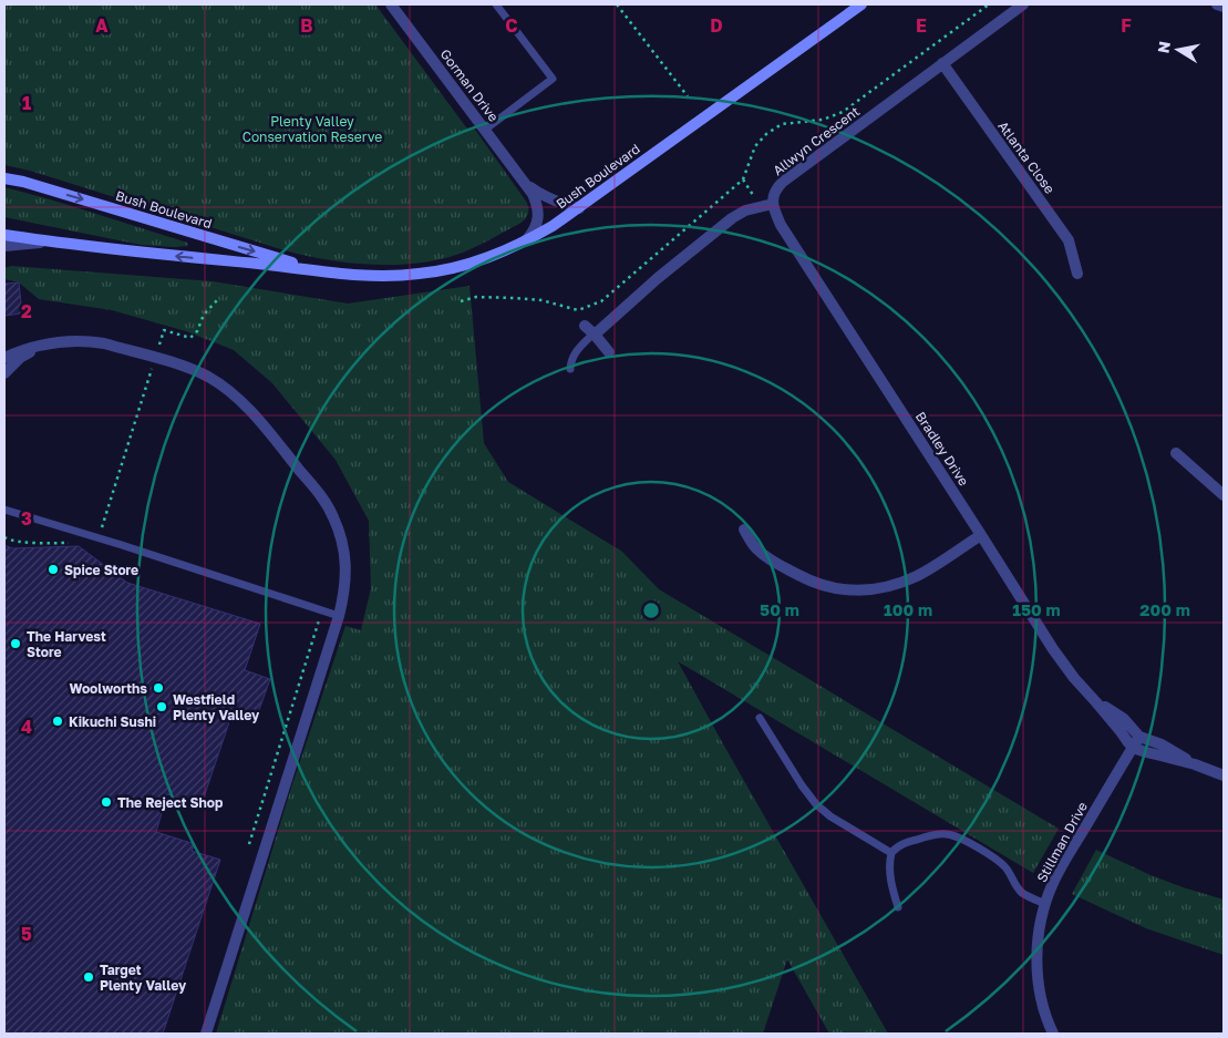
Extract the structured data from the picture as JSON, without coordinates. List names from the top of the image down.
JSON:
{
  "streets": {
    "main road": ["Bush Boulevard"],
    "street": [
      "Gorman Drive",
      "Allwyn Crescent",
      "Atlanta Close",
      "Bradley Drive",
      "Stillman Drive"
    ]
  },
  "crossings": [
    ["Allwyn Crescent", "Atlanta Close"],
    ["Allwyn Crescent", "Bradley Drive"],
    ["Bradley Drive", "Stillman Drive"]
  ],
  "parks": ["Plenty Valley Conservation Reserve"],
  "places": [
    "Spice Store",
    "The Harvest Store",
    "Woolworths",
    "Westfield Plenty Valley",
    "Kikuchi Sushi",
    "The Reject Shop",
    "Target Plenty Valley"
  ],
  "north": "left",
  "grid": {
    "columns": [
      "A",
      "B",
      "C",
      "D",
      "E",
      "F"
    ],
    "rows": [
      "1",
      "2",
      "3",
      "4",
      "5"
    ]
  },
  "rings": [
    "50 m",
    "100 m",
    "150 m",
    "200 m"
  ]
}
